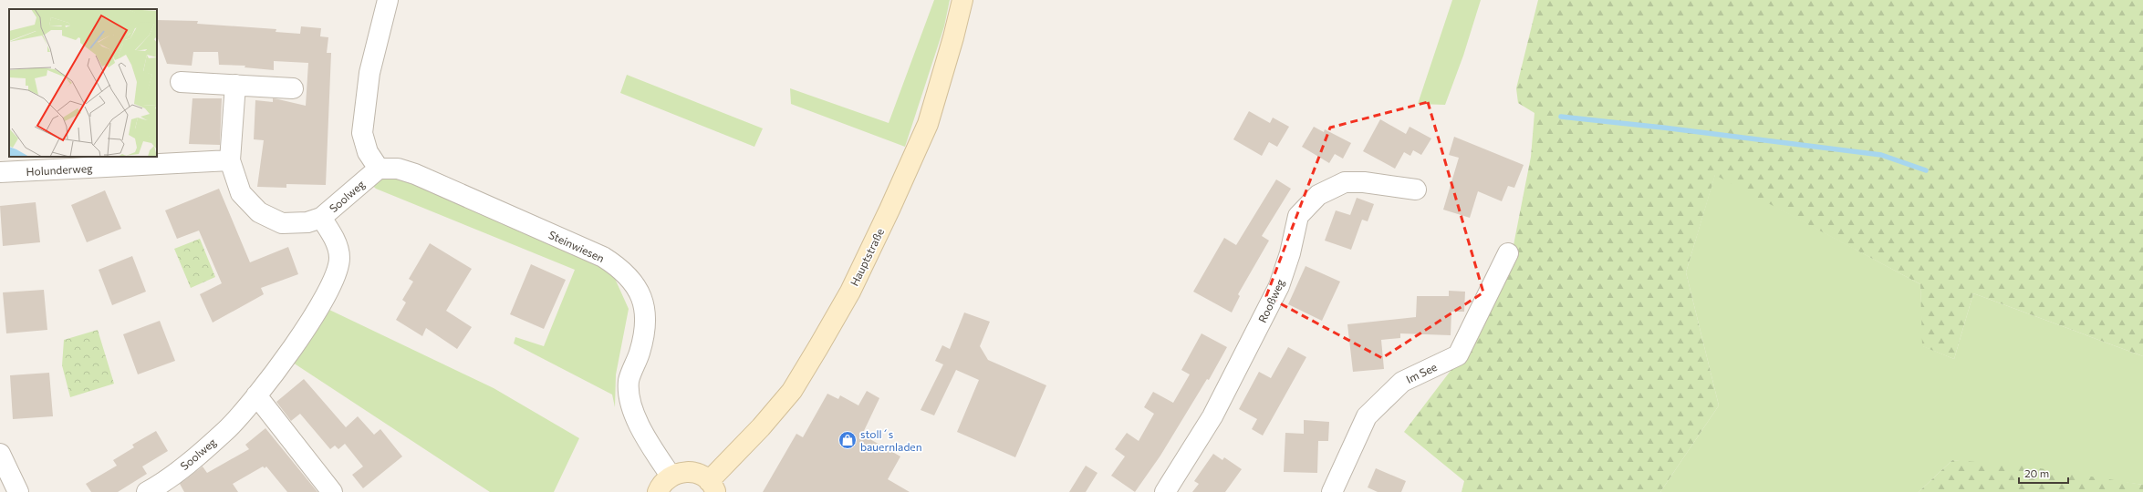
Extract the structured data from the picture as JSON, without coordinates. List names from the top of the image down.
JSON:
{
  "streets": {
    "main road": ["Hauptstraße"],
    "street": [
      "Holunderweg",
      "Soolweg",
      "Steinwiesen",
      "Rooßweg",
      "Im See"
    ]
  },
  "crossings": [
    ["Soolweg", "Steinwiesen"]
  ],
  "places": {
    "shop": ["stoll´s bauernladen"]
  },
  "scale_bar": "20 m"
}
